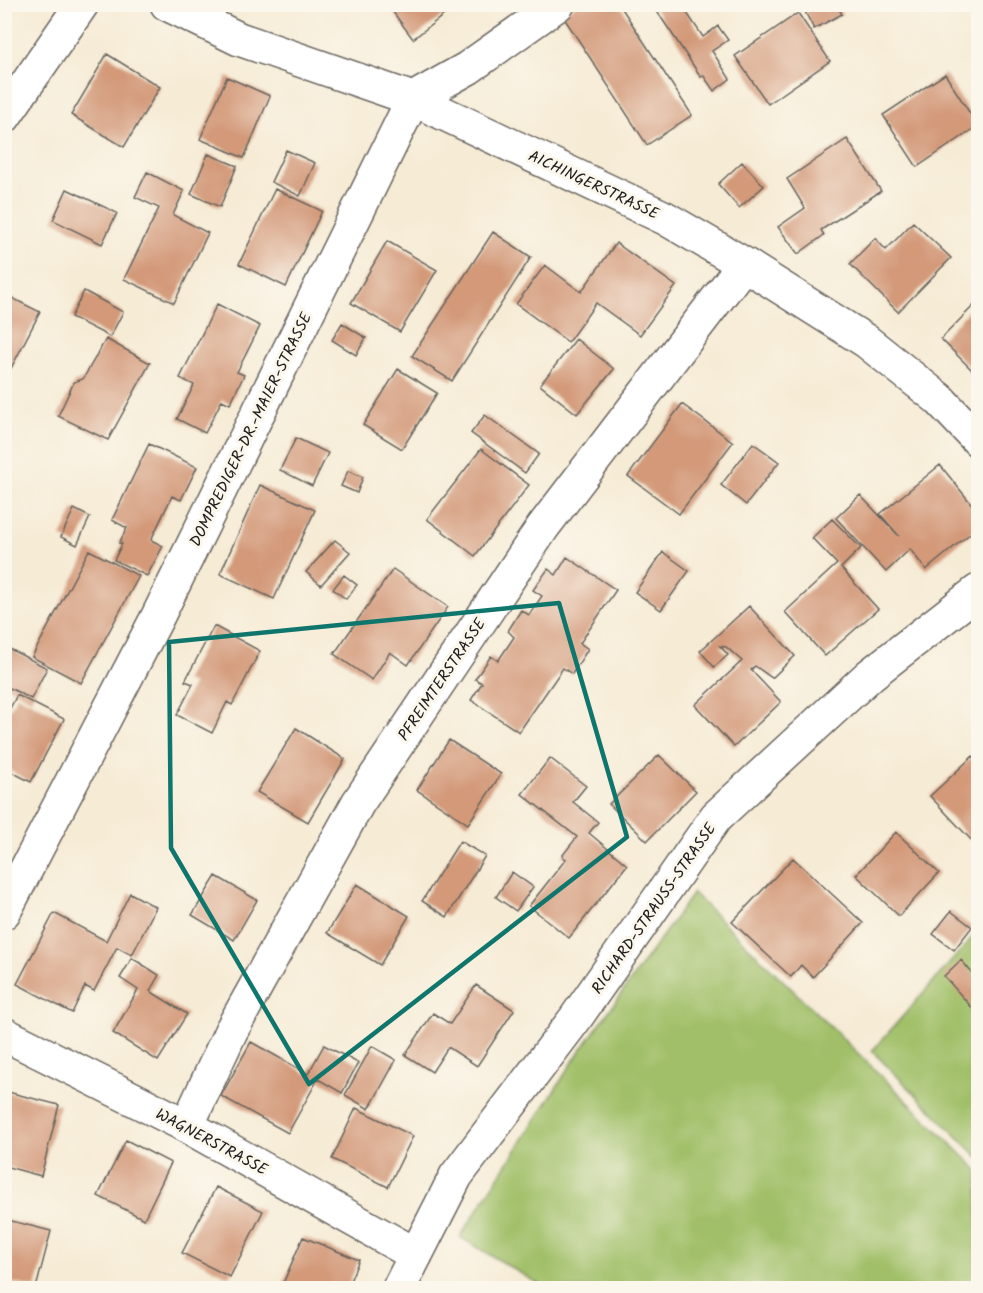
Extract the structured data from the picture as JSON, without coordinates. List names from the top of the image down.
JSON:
{
  "streets": {
    "street": [
      "AICHINGERSTRASSE",
      "DOMPREDIGER-DR.-MAIER-STRASSE",
      "PFREIMTERSTRASSE",
      "RICHARD-STRAUSS-STRASSE",
      "WAGNERSTRASSE"
    ]
  },
  "crossings": [
    ["AICHINGERSTRASSE", "DOMPREDIGER-DR.-MAIER-STRASSE"],
    ["AICHINGERSTRASSE", "PFREIMTERSTRASSE"],
    ["PFREIMTERSTRASSE", "WAGNERSTRASSE"],
    ["RICHARD-STRAUSS-STRASSE", "WAGNERSTRASSE"]
  ]
}
